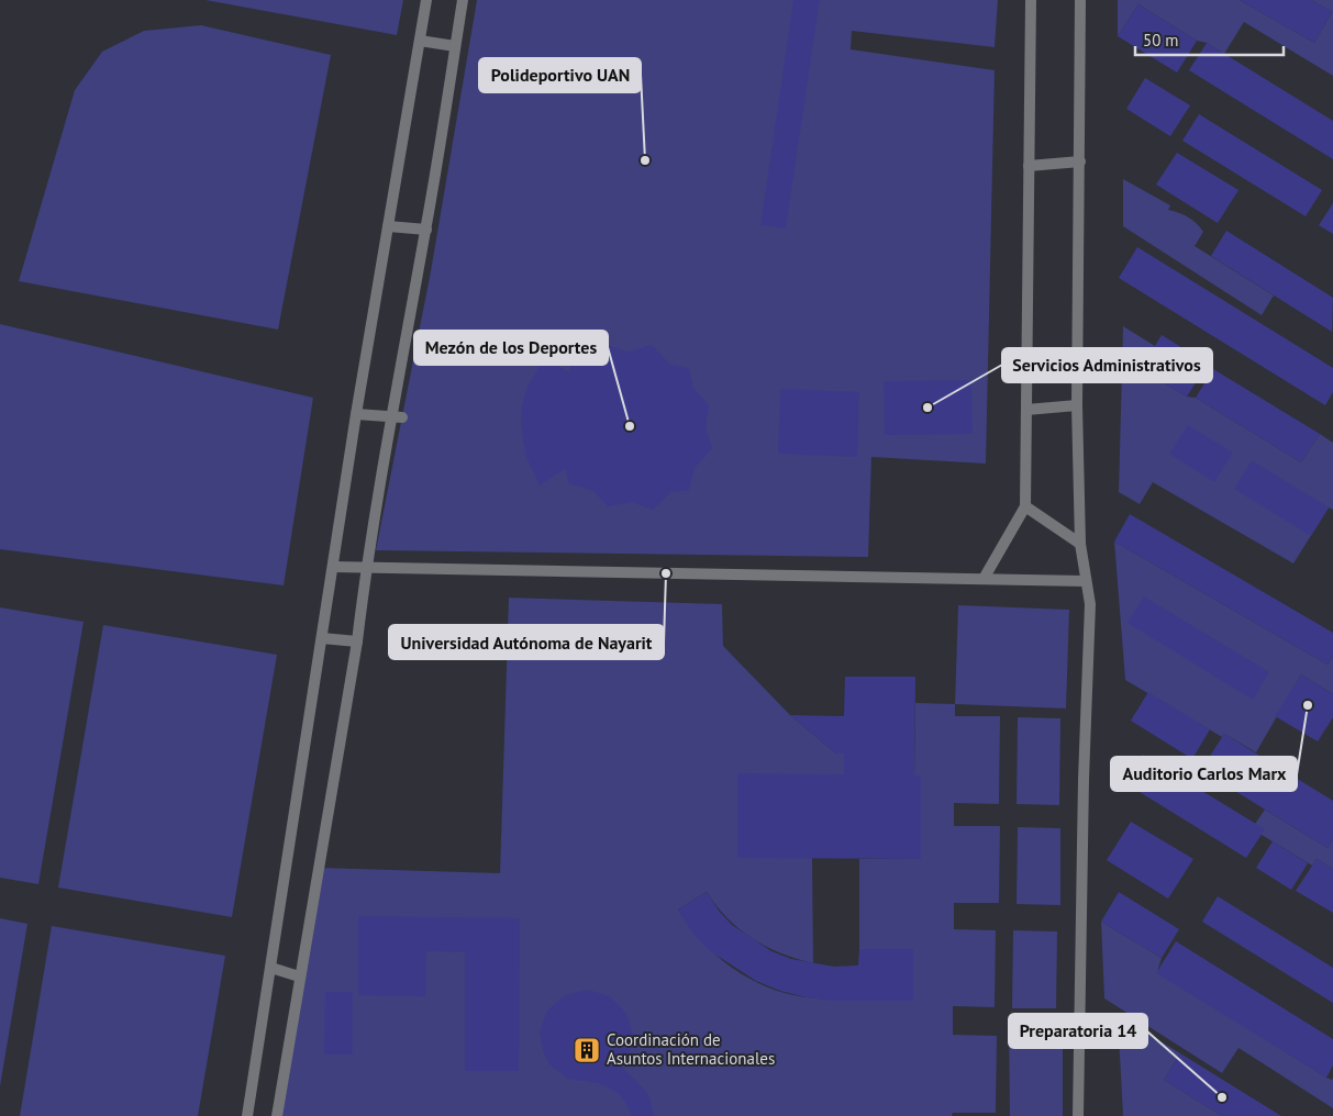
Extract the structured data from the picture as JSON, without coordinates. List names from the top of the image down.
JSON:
{
  "places": {
    "other": [
      "Polideportivo UAN",
      "Servicios Administrativos",
      "Mezón de los Deportes",
      "Universidad Autónoma de Nayarit",
      "Auditorio Carlos Marx",
      "Preparatoria 14"
    ],
    "building": ["Coordinación de Asuntos Internacionales"]
  },
  "scale_bar": "50 m"
}
